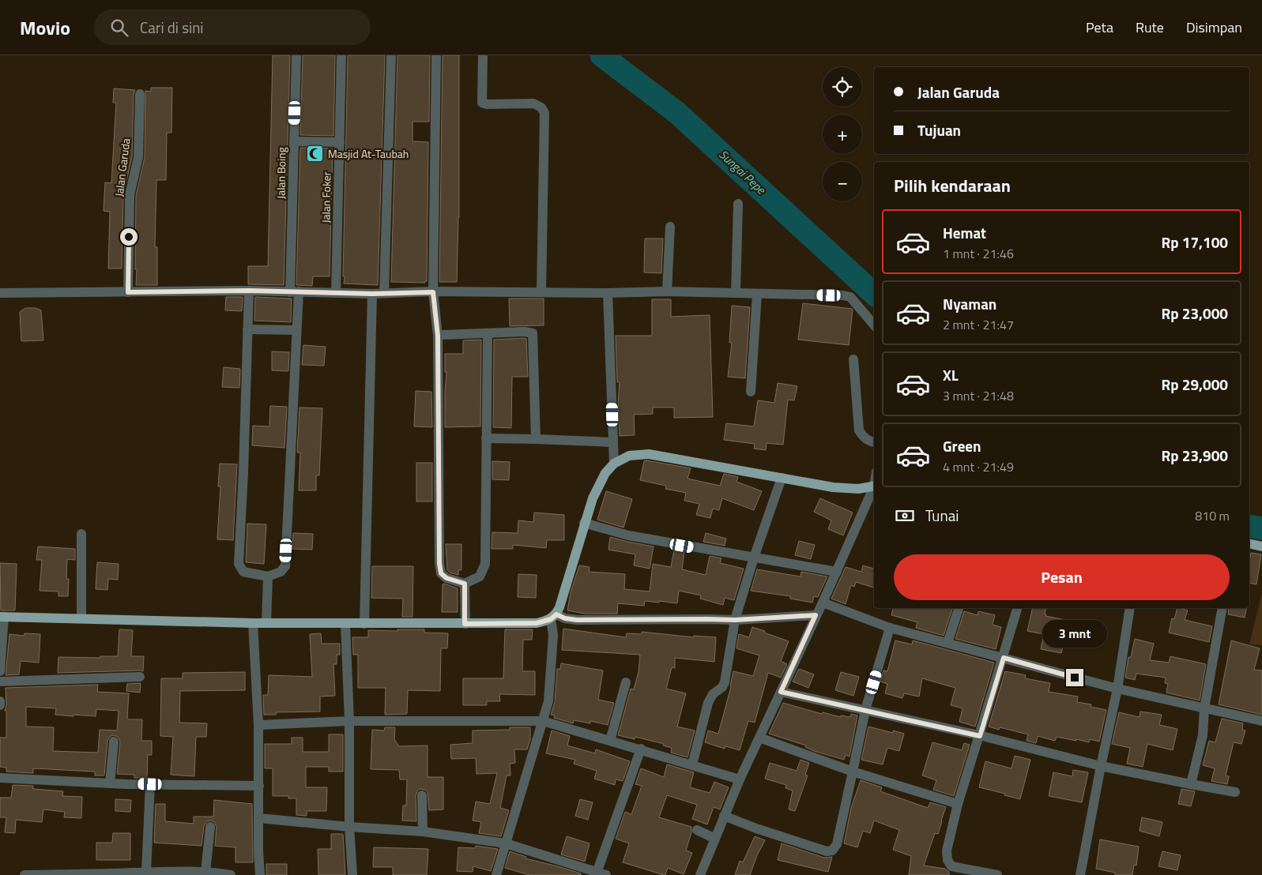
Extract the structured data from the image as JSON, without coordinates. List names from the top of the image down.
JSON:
{
  "streets": {
    "street": ["Jalan Garuda", "Jalan Boing", "Jalan Foker"]
  },
  "water": ["Sungai Pepe"],
  "places": {
    "mosque": ["Masjid At-Taubah"]
  },
  "page": {
    "header": "Movio",
    "search": "Cari di sini",
    "nav": ["Peta", "Rute", "Disimpan"],
    "map_buttons": ["+", "−"],
    "banner": ["Jalan Garuda", "Tujuan"],
    "heading": "Pilih kendaraan",
    "list": [
      {
        "name": "Hemat",
        "note": "1 mnt · 21:46",
        "value": "Rp 17,100"
      },
      {
        "name": "Nyaman",
        "note": "2 mnt · 21:47",
        "value": "Rp 23,000"
      },
      {
        "name": "XL",
        "note": "3 mnt · 21:48",
        "value": "Rp 29,000"
      },
      {
        "name": "Green",
        "note": "4 mnt · 21:49",
        "value": "Rp 23,900"
      }
    ],
    "pay": ["Tunai", "810 m"],
    "buttons": "Pesan",
    "bubble": "3 mnt"
  }
}
